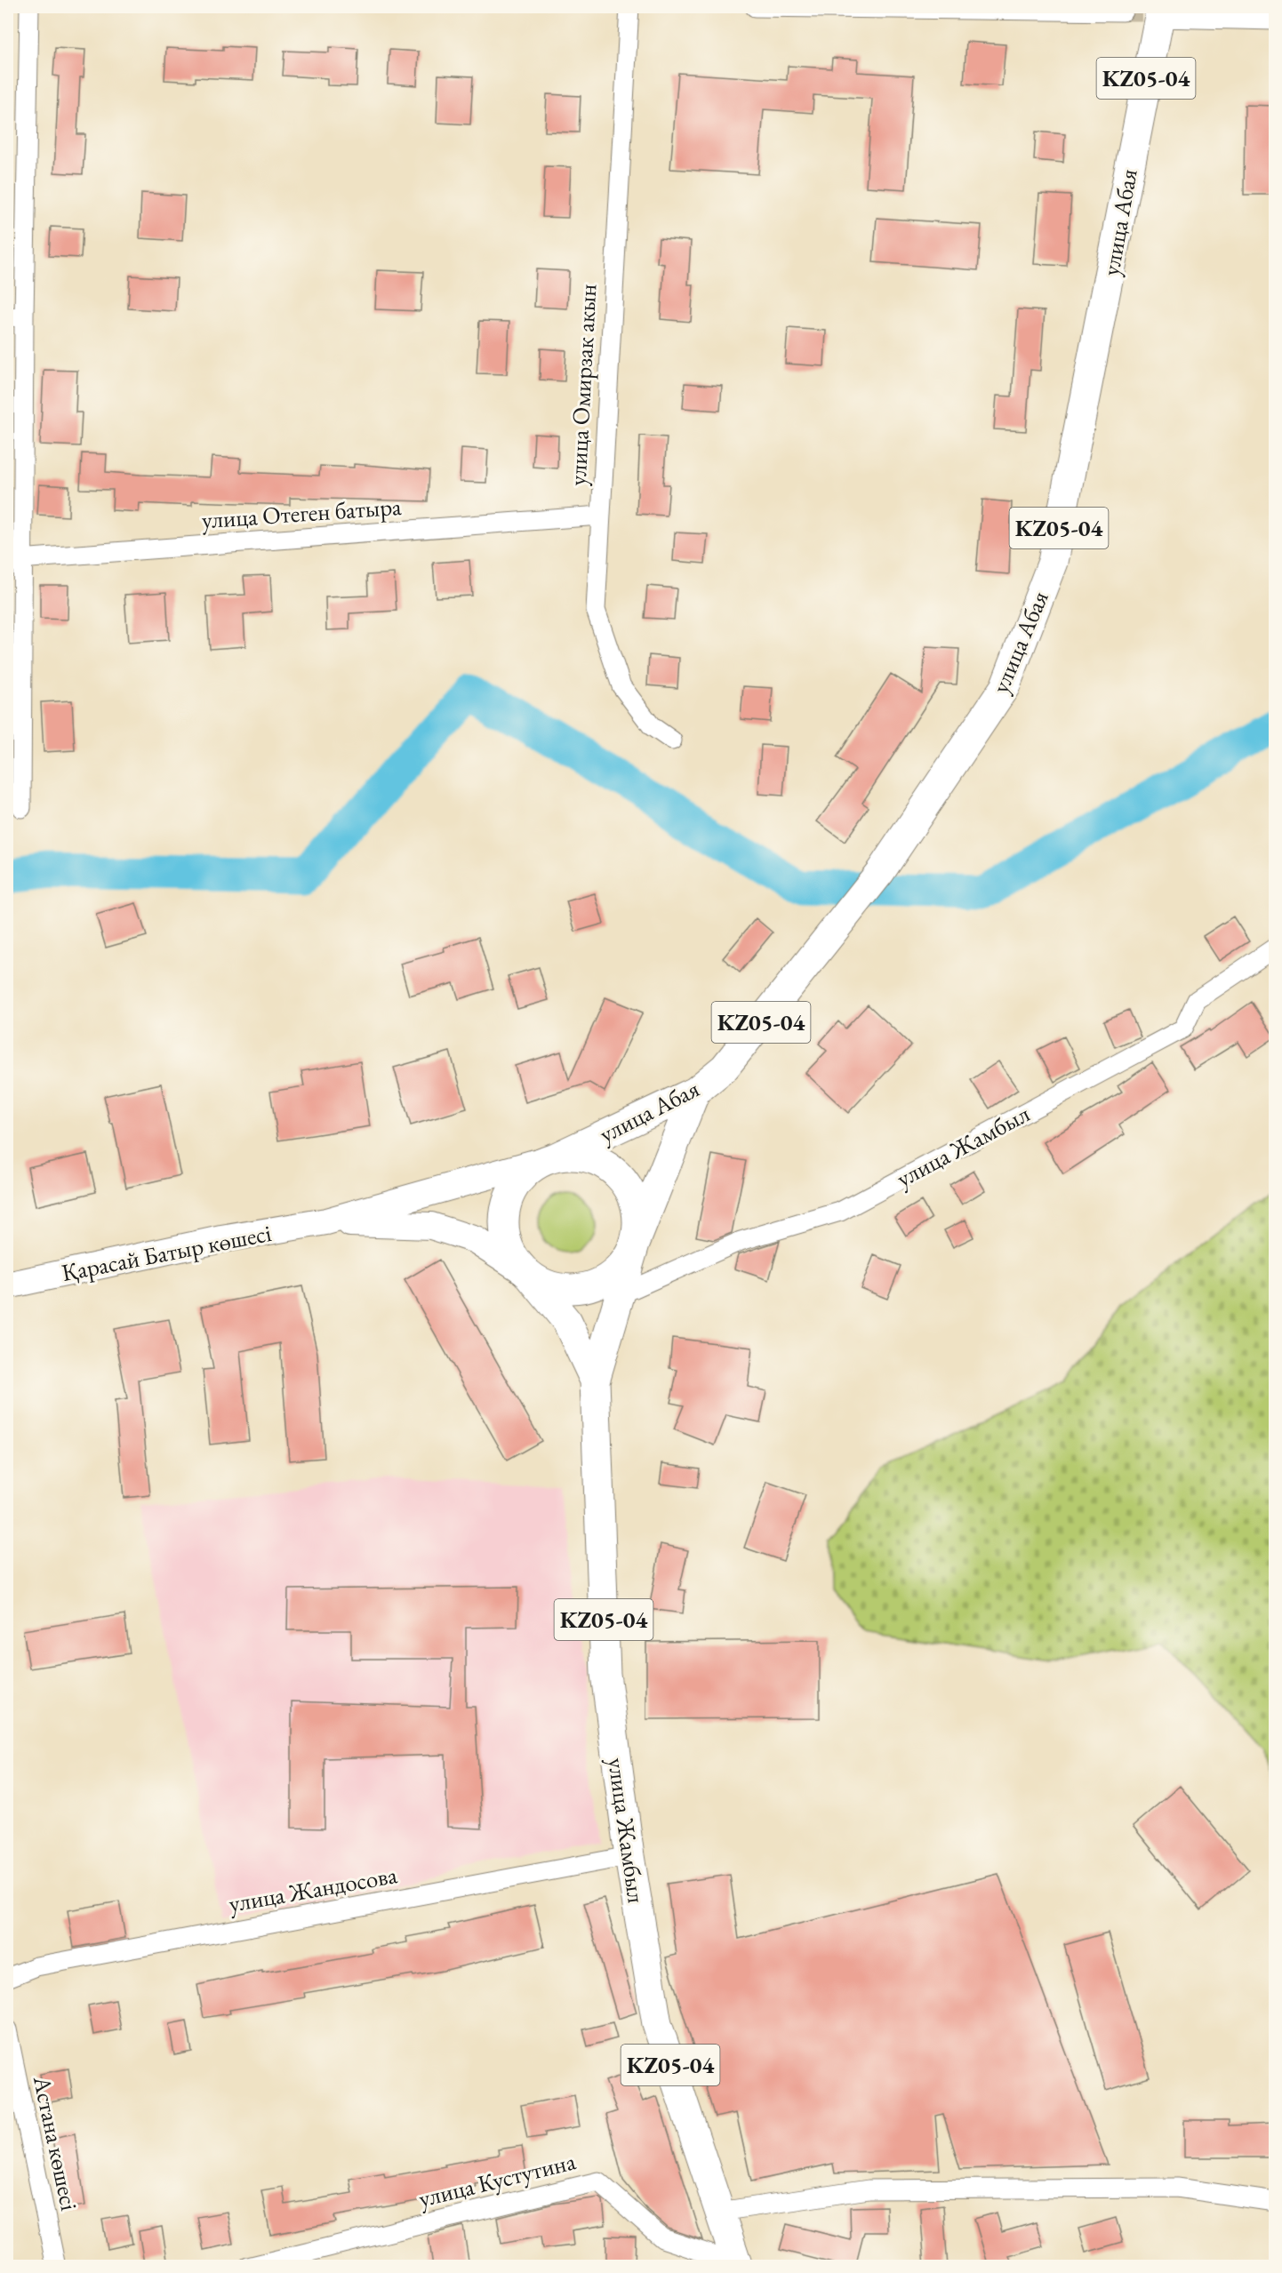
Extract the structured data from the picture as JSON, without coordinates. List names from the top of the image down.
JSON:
{
  "streets": {
    "main road": [
      "KZ05-04",
      "улица Абая",
      "улица Жамбыл",
      "Қарасай Батыр көшесі"
    ],
    "street": [
      "улица Омирзак акын",
      "улица Отеген батыра",
      "улица Жандосова",
      "Астана көшесі",
      "улица Кустутина"
    ]
  },
  "crossings": [
    ["KZ05-04", "улица Абая"],
    ["KZ05-04", "улица Жамбыл"],
    ["улица Абая", "улица Жамбыл"],
    ["улица Омирзак акын", "улица Отеген батыра"],
    ["улица Жамбыл", "улица Жандосова"],
    ["улица Жамбыл", "улица Кустутина"]
  ]
}
